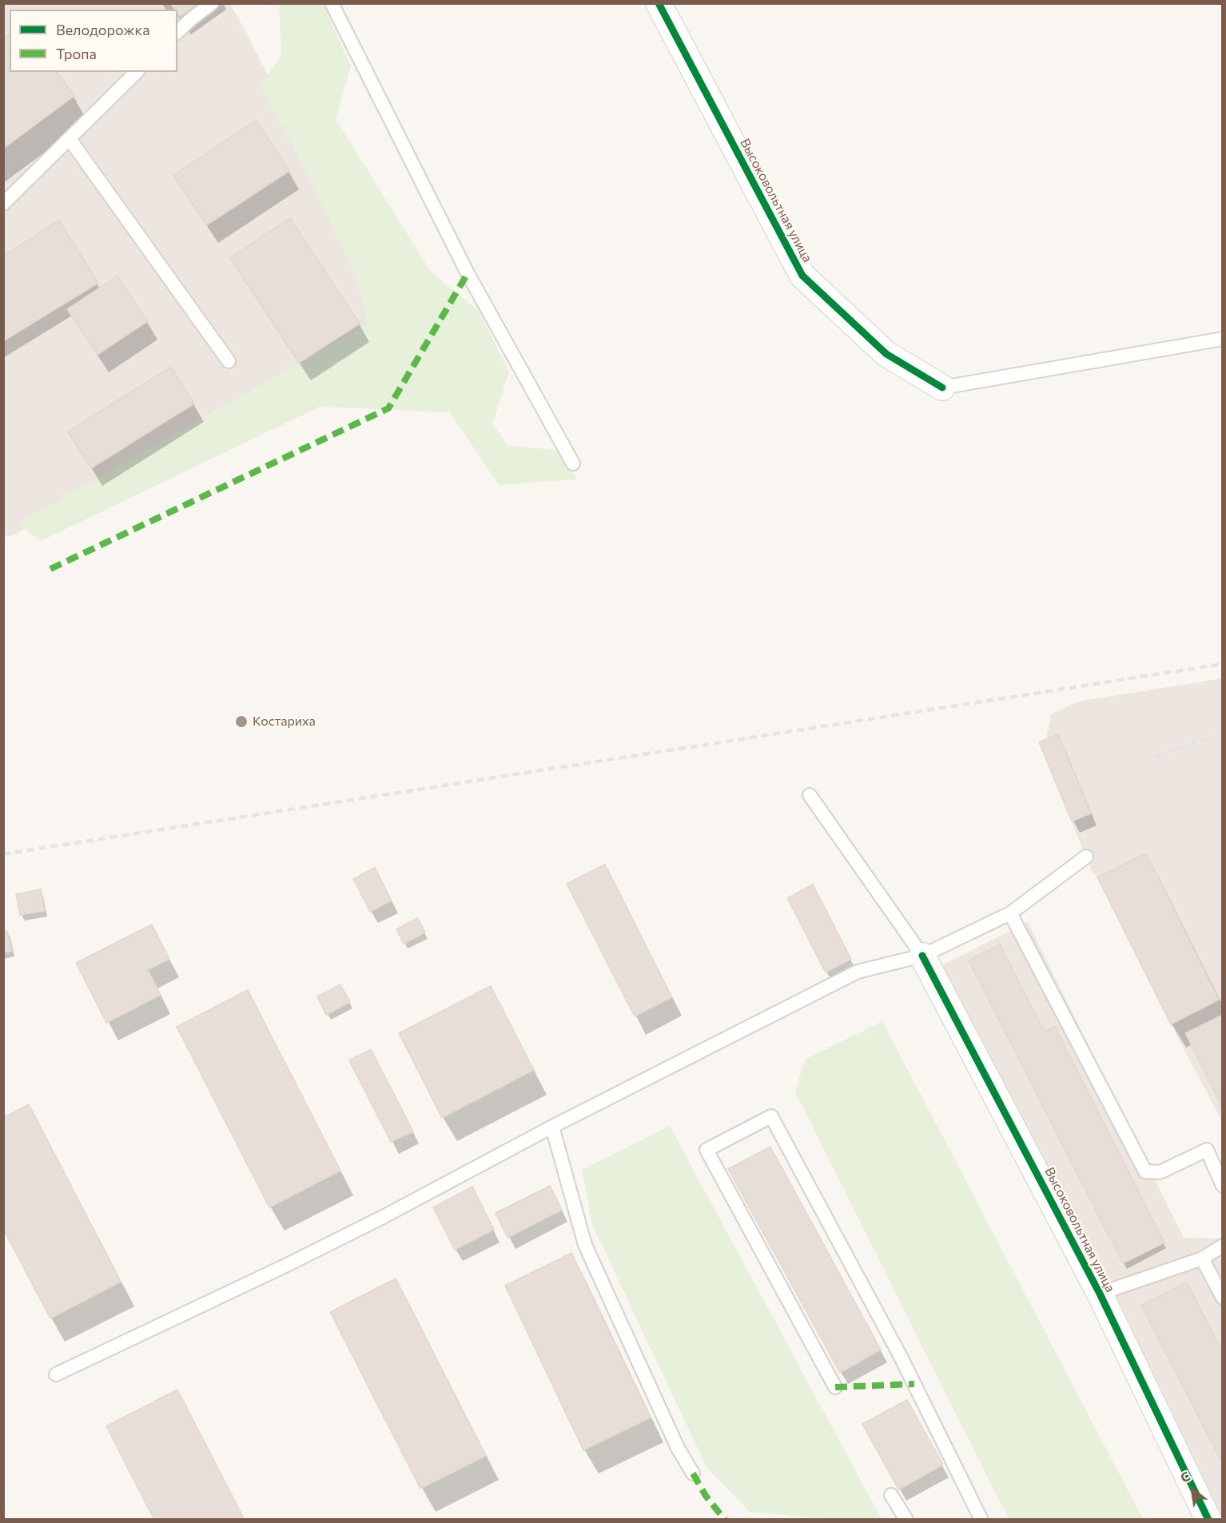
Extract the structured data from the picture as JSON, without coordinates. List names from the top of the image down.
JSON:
{
  "streets": {
    "street": ["Высоковольтная улица"]
  },
  "places": ["Костариха"],
  "legend": ["Велодорожка", "Тропа"],
  "north": "top left"
}
